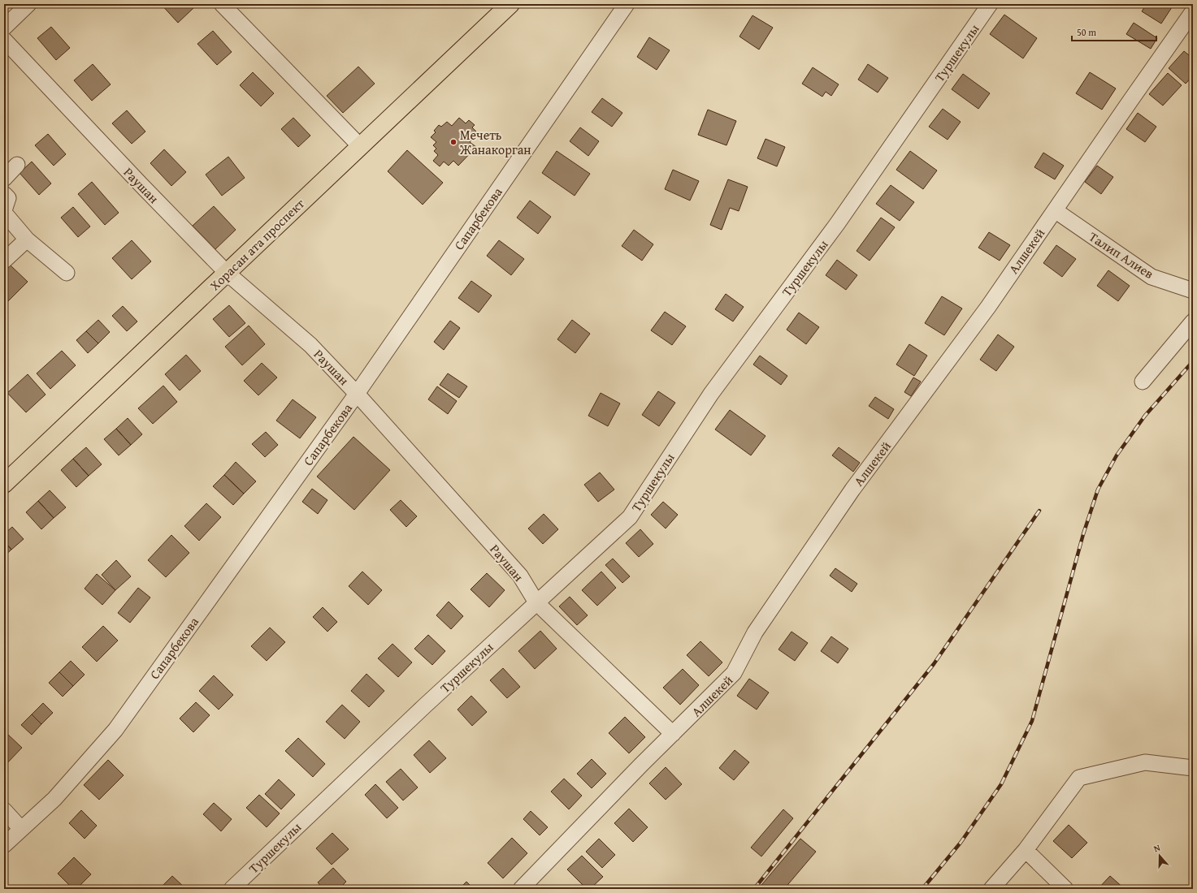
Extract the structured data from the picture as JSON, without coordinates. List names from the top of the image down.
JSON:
{
  "streets": {
    "main road": ["Хорасан ата проспект"],
    "street": [
      "Туршекулы",
      "Раушан",
      "Сапарбекова",
      "Алшекей",
      "Талип Алиев"
    ]
  },
  "crossings": [
    ["Туршекулы", "Раушан"],
    ["Раушан", "Сапарбекова"],
    ["Раушан", "Хорасан ата проспект"],
    ["Раушан", "Алшекей"],
    ["Алшекей", "Талип Алиев"]
  ],
  "places": ["Мечеть Жанакорган"],
  "scale_bar": "50 m",
  "north": "top"
}
